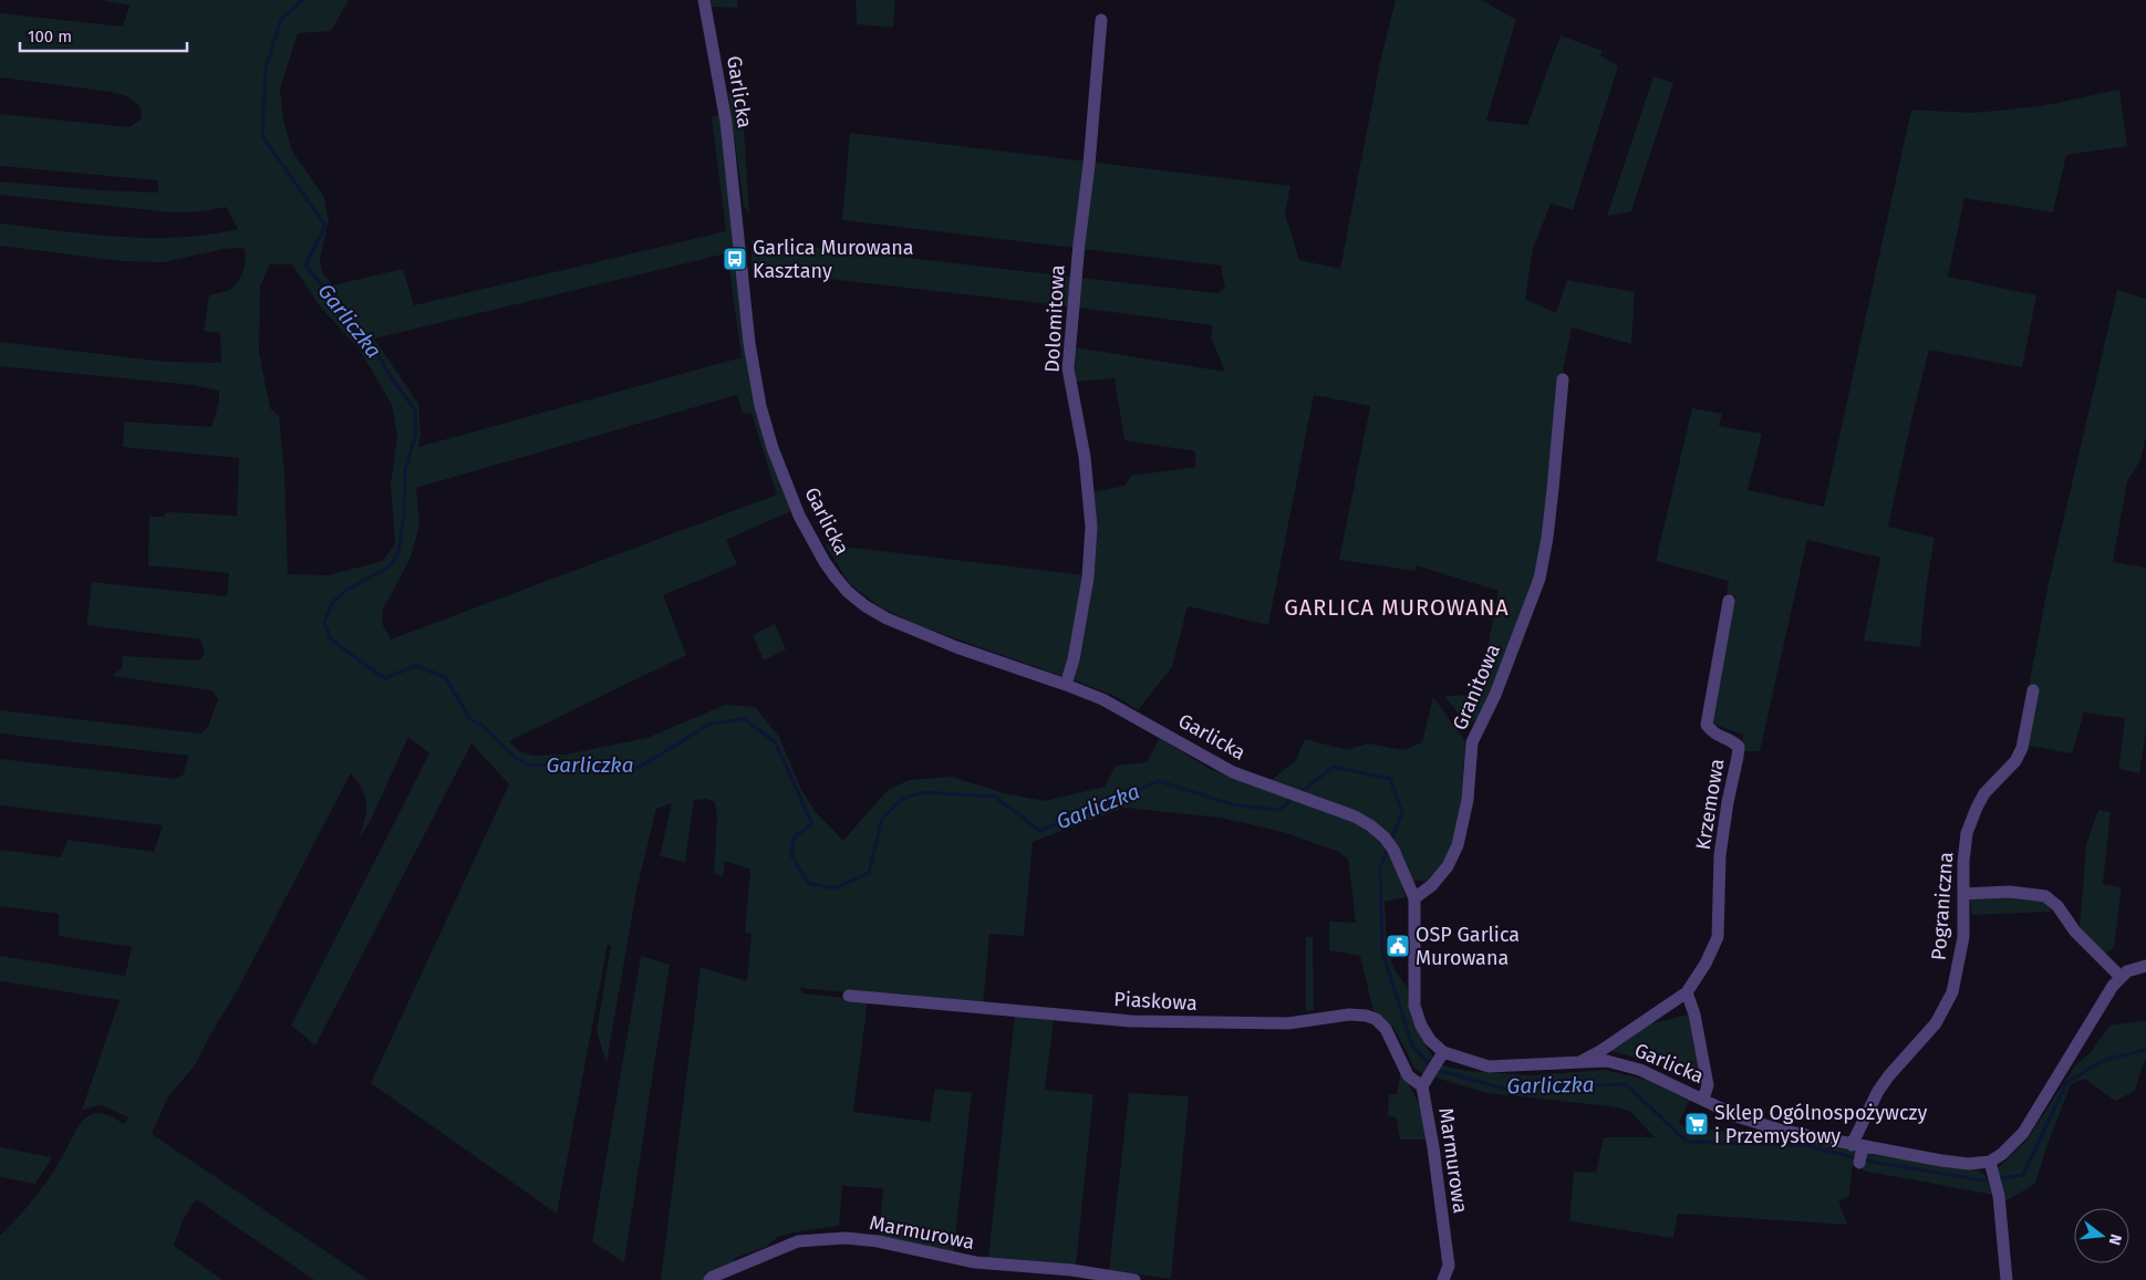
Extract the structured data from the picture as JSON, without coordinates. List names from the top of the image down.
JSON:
{
  "streets": {
    "street": [
      "Garlicka",
      "Dolomitowa",
      "Granitowa",
      "Krzemowa",
      "Pograniczna",
      "Piaskowa",
      "Marmurowa"
    ]
  },
  "crossings": [
    ["Garlicka", "Dolomitowa"],
    ["Garlicka", "Granitowa"],
    ["Garlicka", "Krzemowa"],
    ["Garlicka", "Pograniczna"],
    ["Piaskowa", "Marmurowa"]
  ],
  "districts": ["GARLICA MUROWANA"],
  "water": ["Garliczka"],
  "places": {
    "bus stop": ["Garlica Murowana Kasztany"],
    "public building": ["OSP Garlica Murowana"],
    "supermarket": ["Sklep Ogólnospożywczy i Przemysłowy"]
  },
  "scale_bar": "100 m",
  "north": "right"
}
